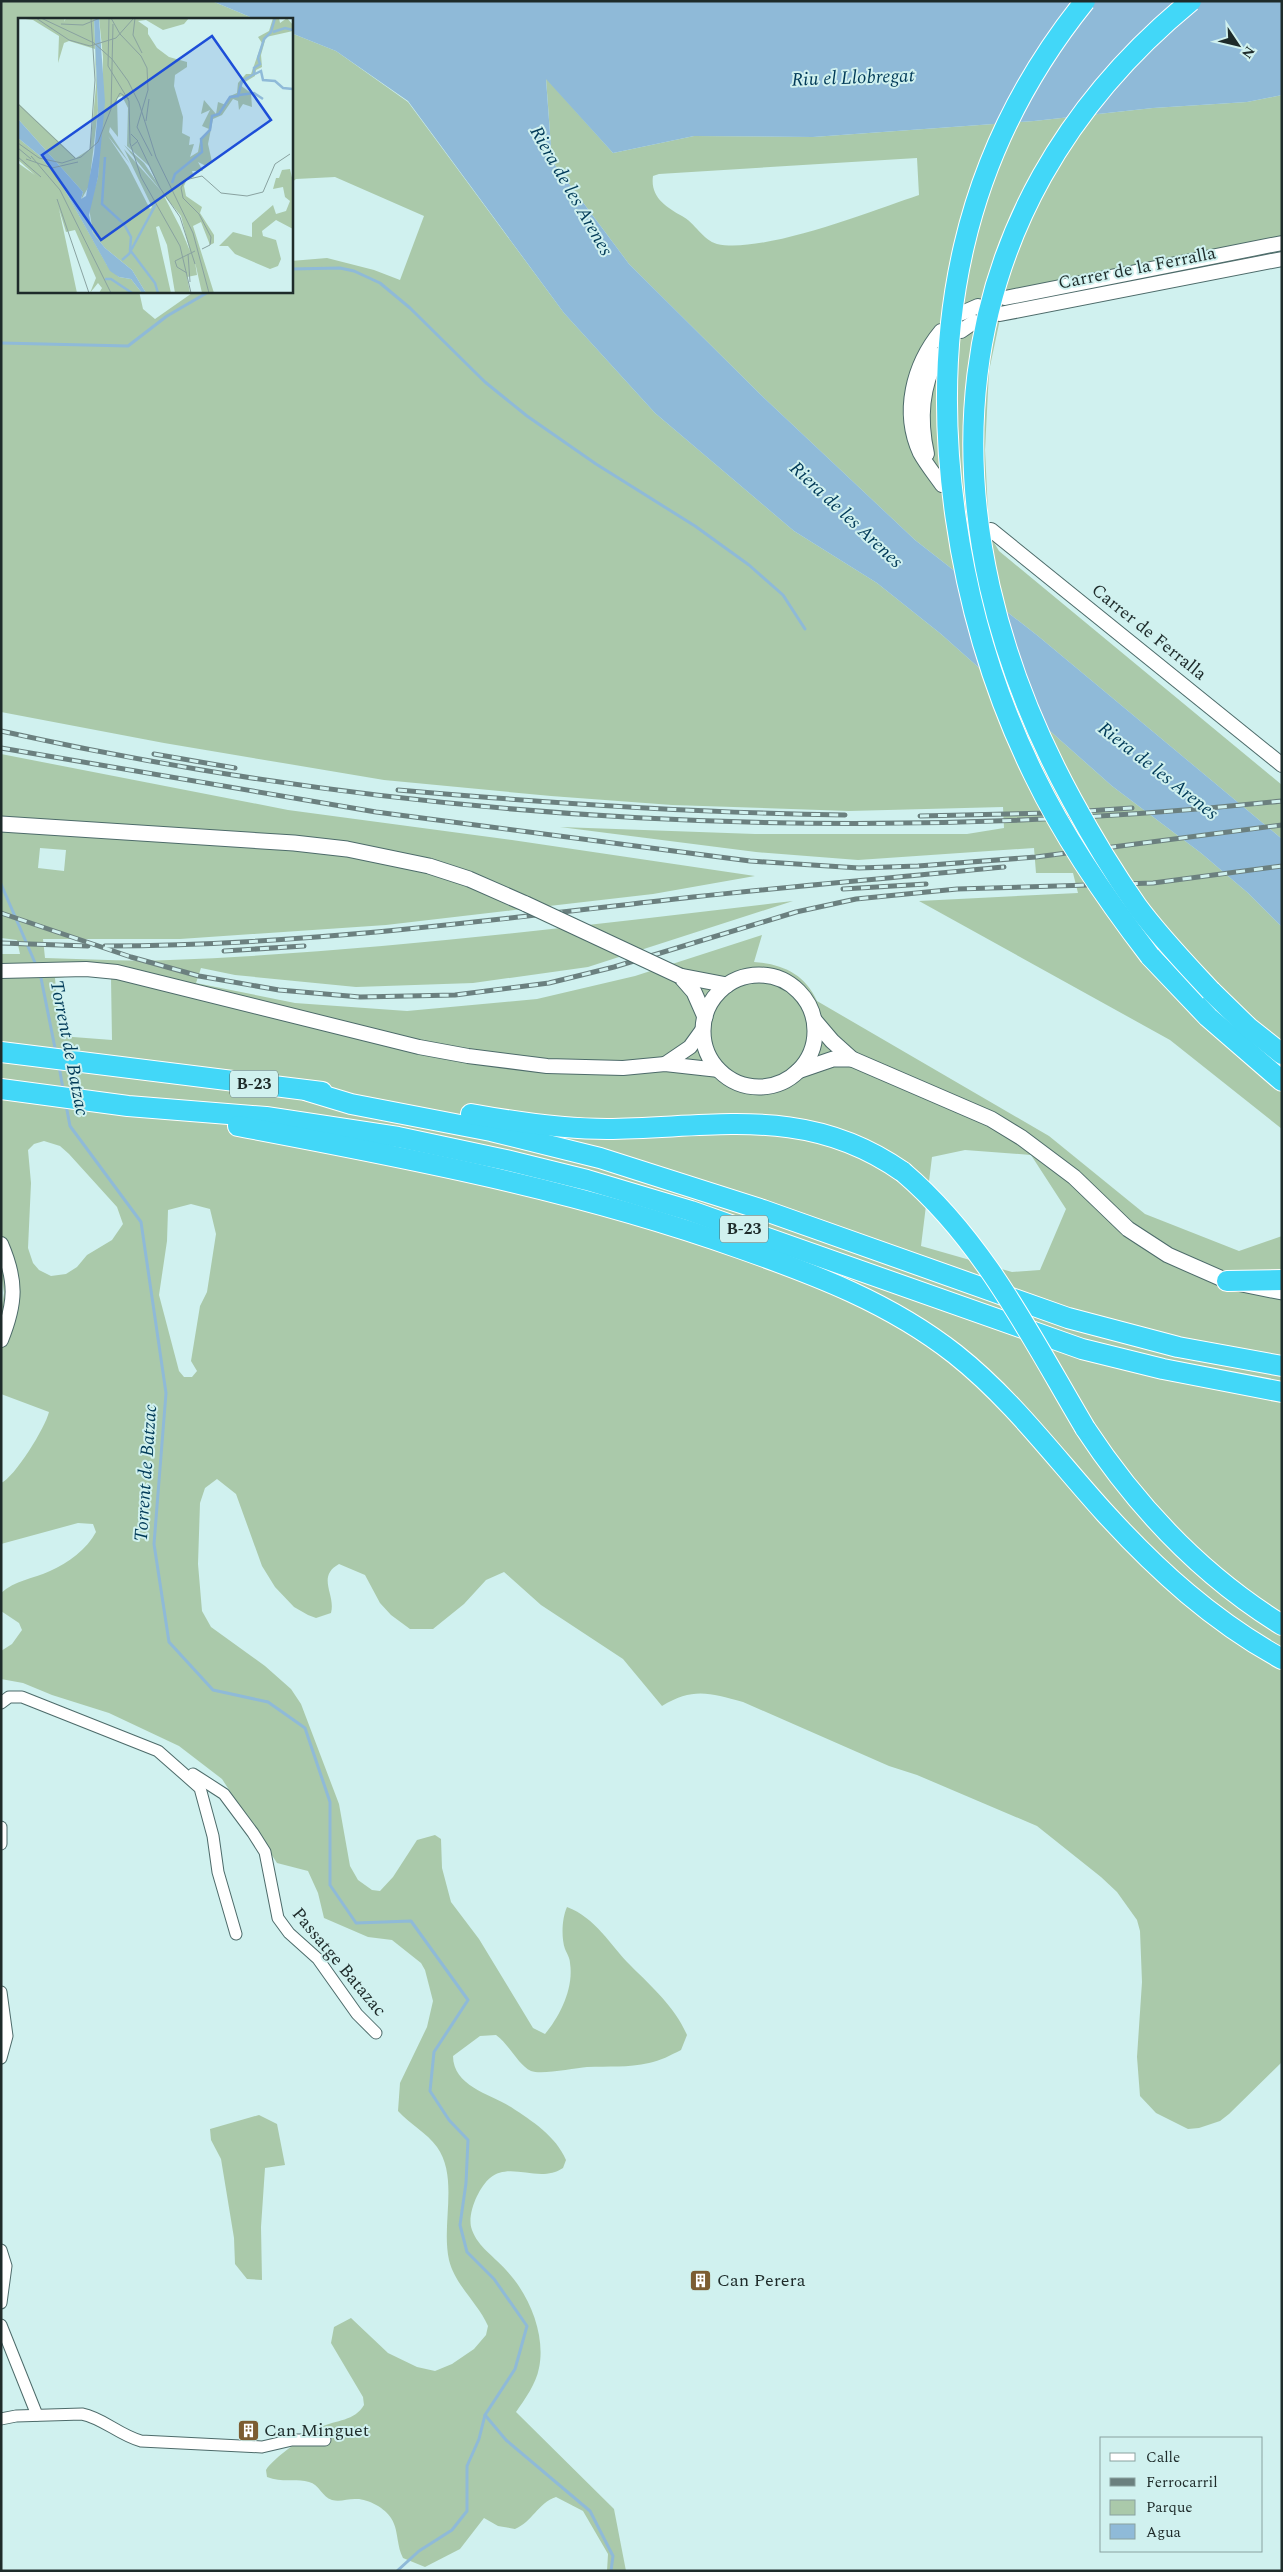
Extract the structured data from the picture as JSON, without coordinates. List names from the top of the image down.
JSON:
{
  "streets": {
    "highway": ["B-23"],
    "street": ["Carrer de la Ferralla", "Carrer de Ferralla", "Passatge Batazac"]
  },
  "water": ["Riu el Llobregat", "Riera de les Arenes", "Torrent de Batzac"],
  "places": {
    "building": ["Can Perera", "Can Minguet"]
  },
  "legend": [
    "Calle",
    "Ferrocarril",
    "Parque",
    "Agua"
  ],
  "north": "bottom right"
}
